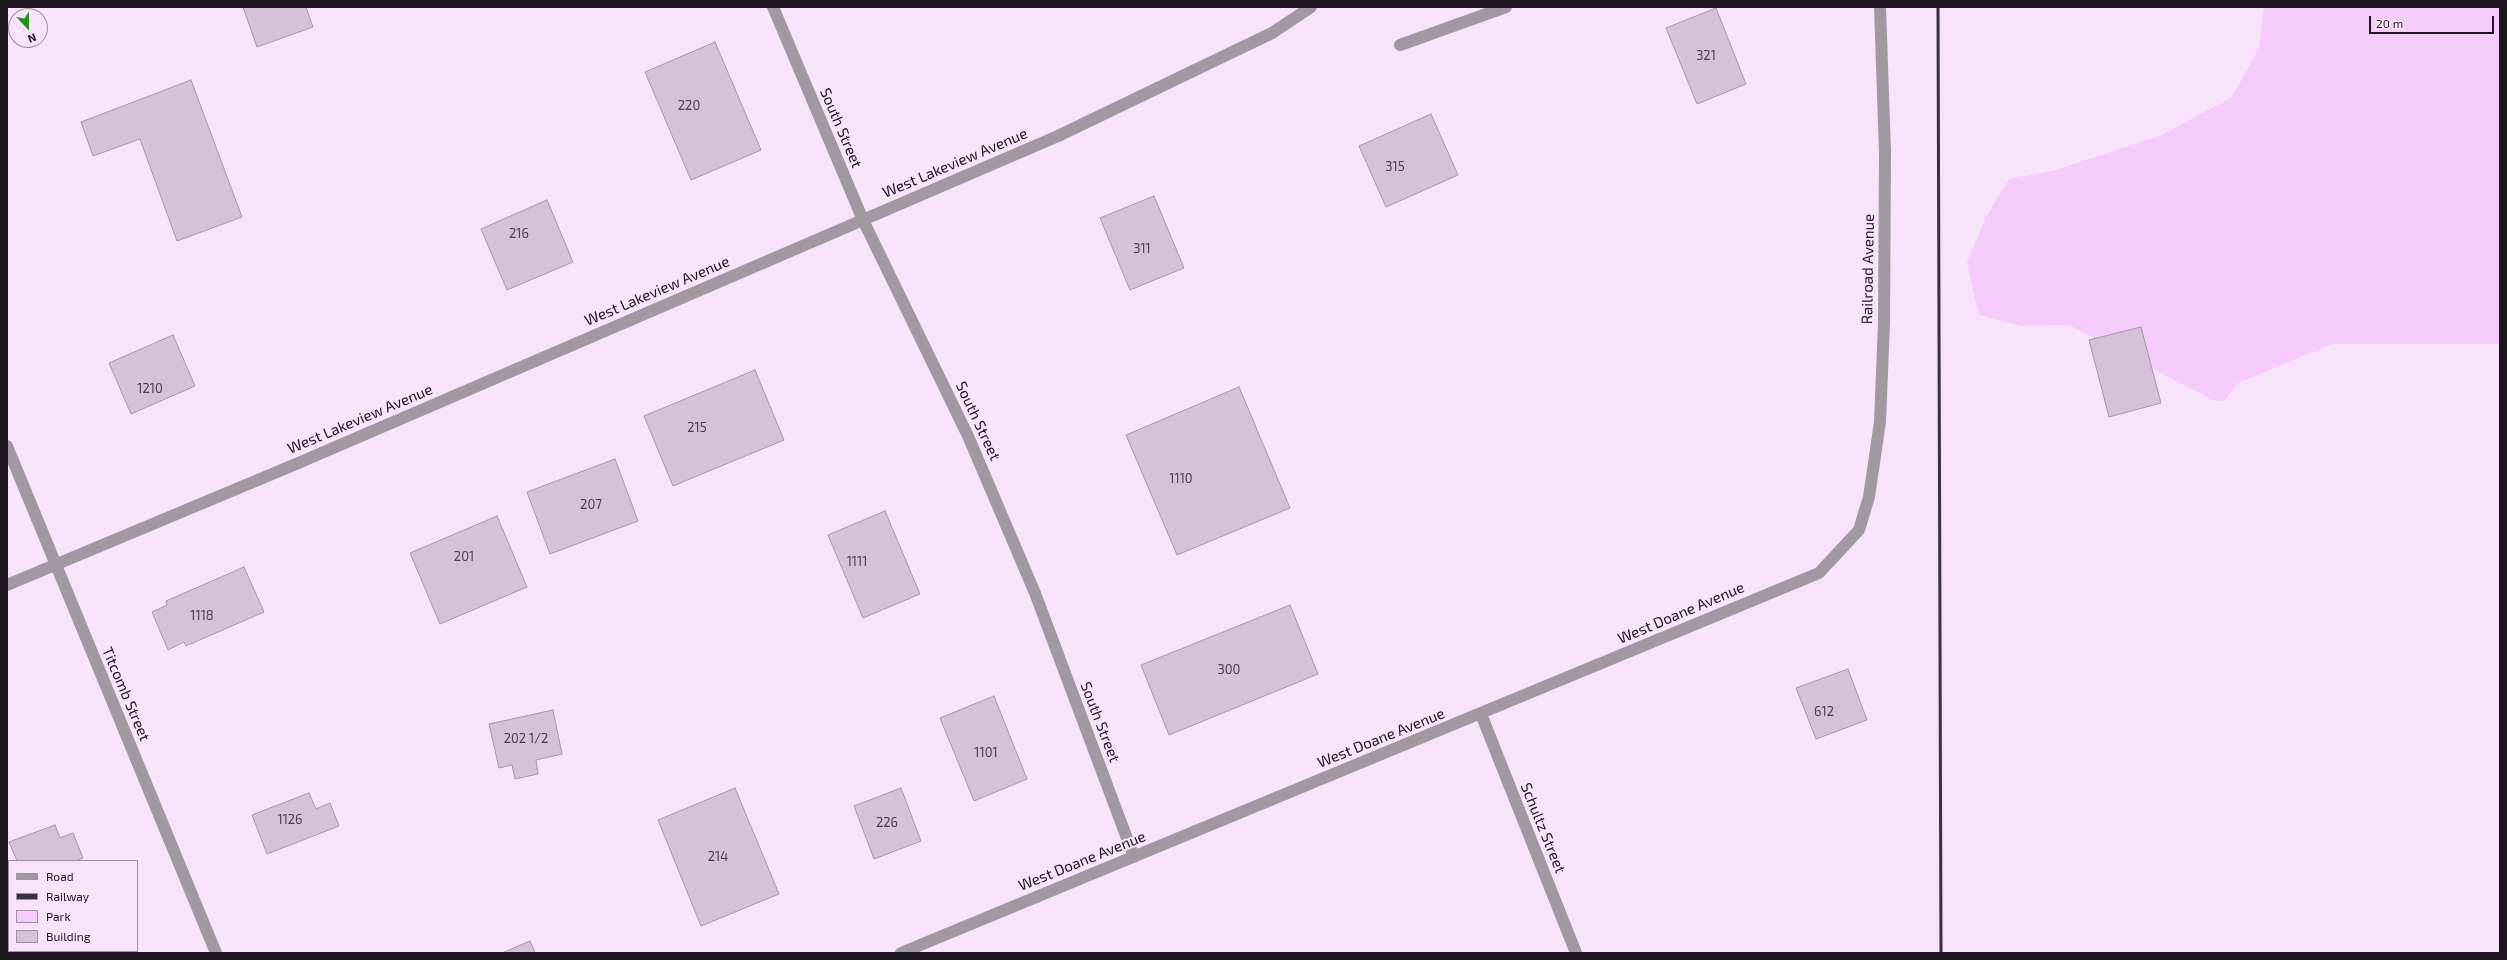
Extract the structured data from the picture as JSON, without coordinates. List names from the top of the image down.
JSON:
{
  "streets": {
    "street": [
      "South Street",
      "West Lakeview Avenue",
      "Railroad Avenue",
      "West Doane Avenue",
      "Titcomb Street",
      "Schultz Street"
    ]
  },
  "crossings": [
    ["South Street", "West Lakeview Avenue"],
    ["South Street", "West Doane Avenue"],
    ["West Lakeview Avenue", "Titcomb Street"],
    ["Railroad Avenue", "West Doane Avenue"],
    ["West Doane Avenue", "Schultz Street"]
  ],
  "house_numbers": [
    "321",
    "220",
    "315",
    "216",
    "311",
    "1210",
    "215",
    "1110",
    "207",
    "201",
    "1111",
    "1118",
    "300",
    "612",
    "202 1/2",
    "1101",
    "1126",
    "226",
    "214"
  ],
  "legend": [
    "Road",
    "Railway",
    "Park",
    "Building"
  ],
  "scale_bar": "20 m",
  "north": "bottom"
}
